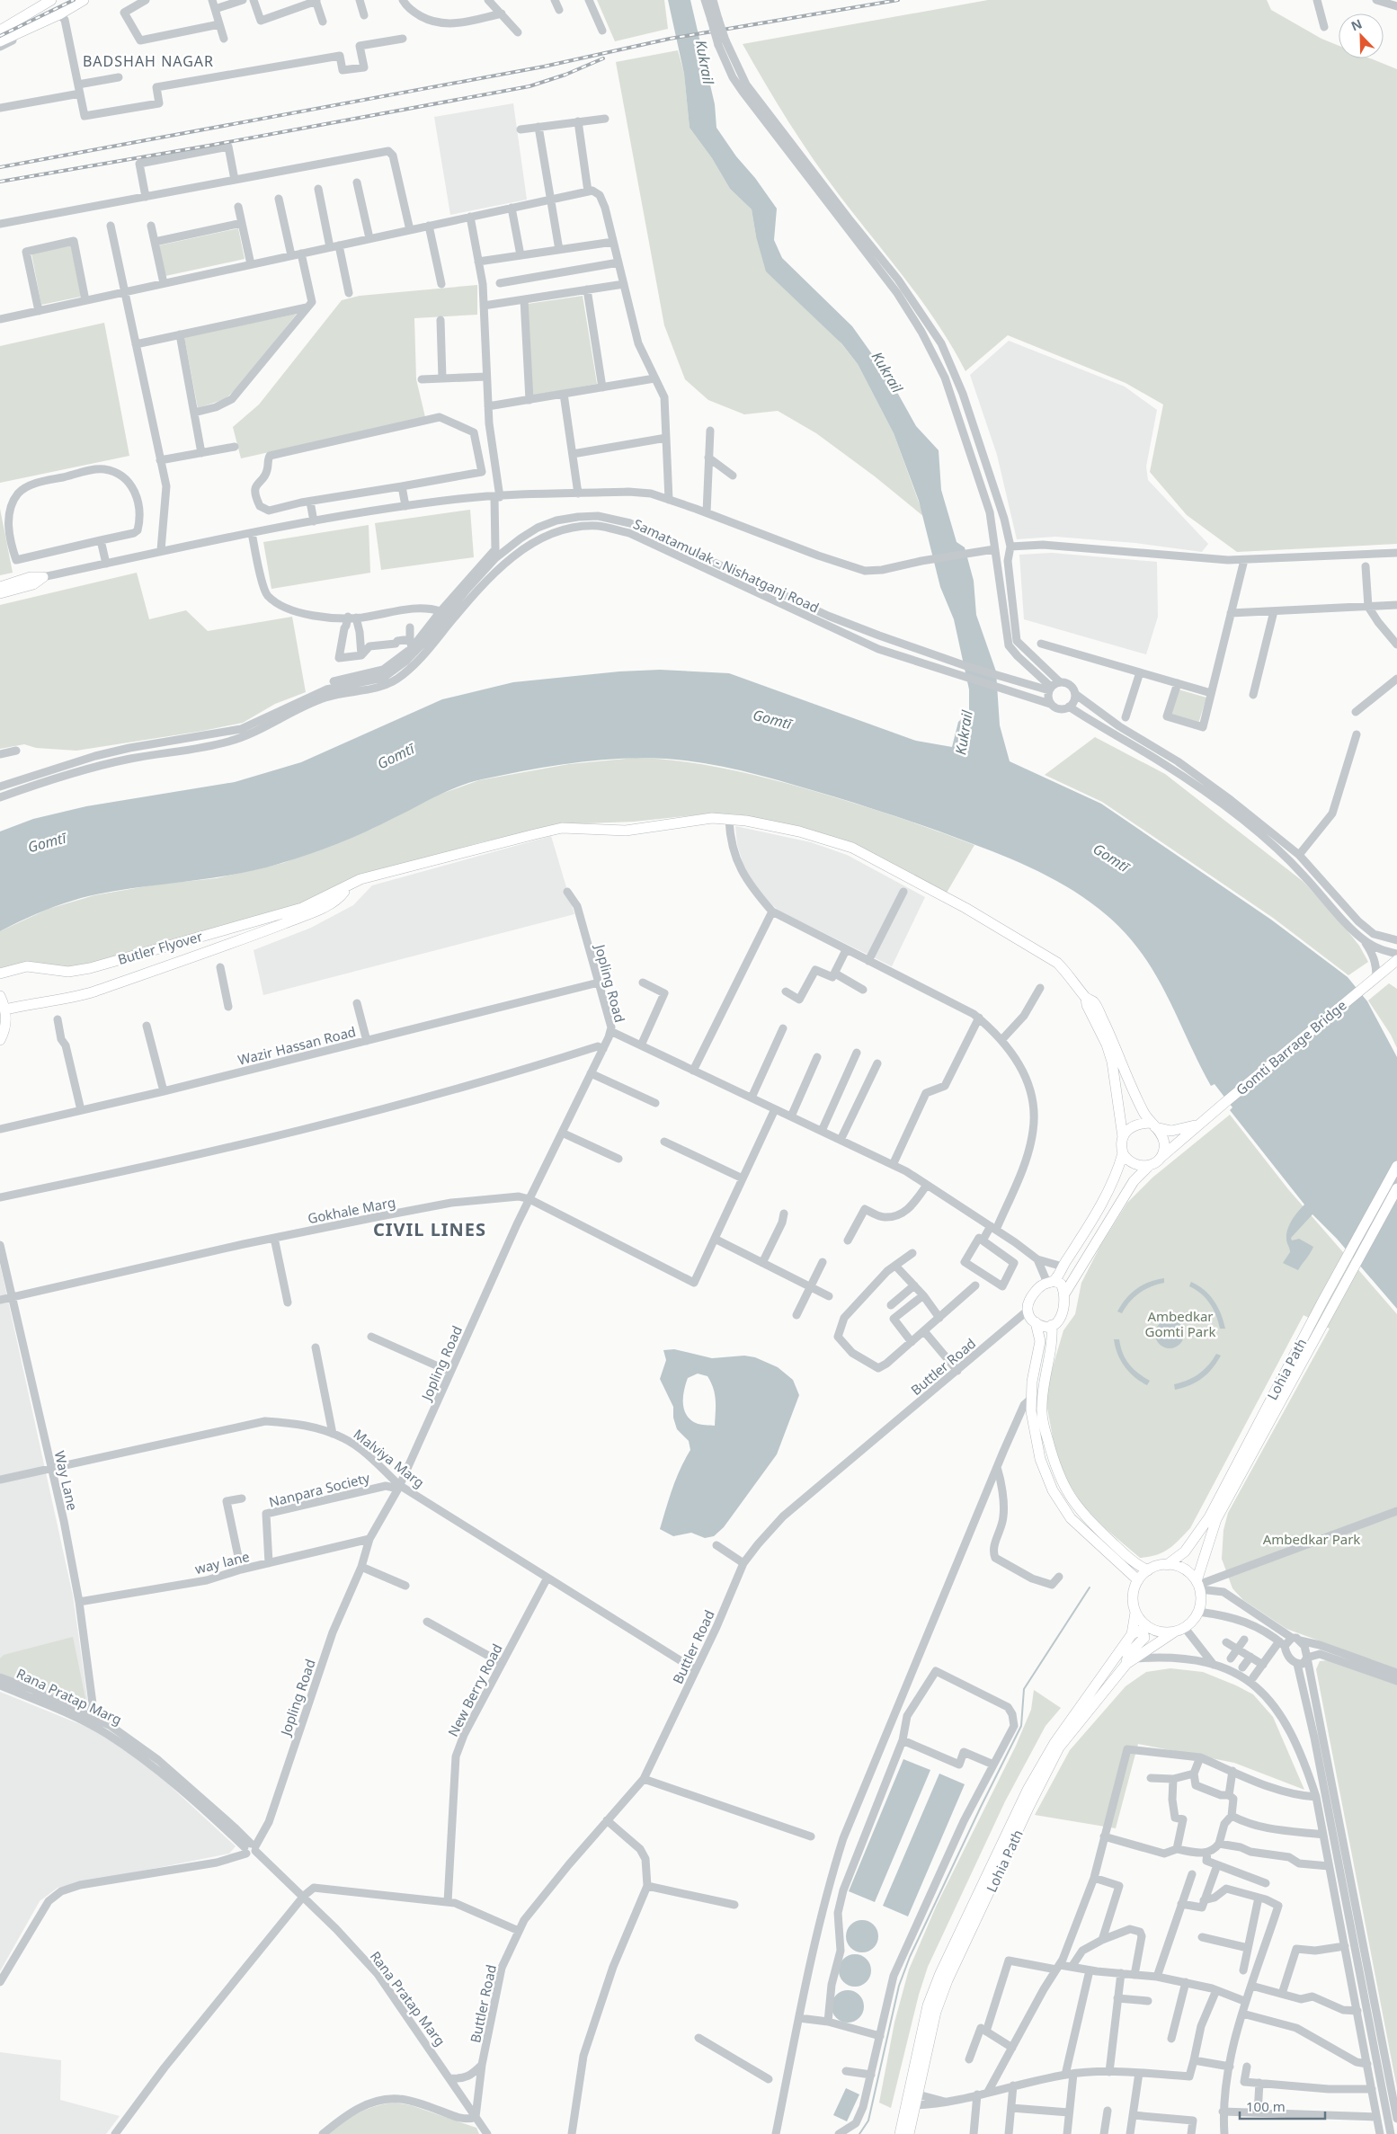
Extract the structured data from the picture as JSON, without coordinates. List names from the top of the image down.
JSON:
{
  "streets": {
    "main road": ["Butler Flyover", "Gomti Barrage Bridge", "Lohia Path"],
    "street": [
      "Samatamulak - Nishatganj Road",
      "Jopling Road",
      "Wazir Hassan Road",
      "Gokhale Marg",
      "Buttler Road",
      "Malviya Marg",
      "Way Lane",
      "Nanpara Society",
      "way lane",
      "New Berry Road",
      "Rana Pratap Marg"
    ]
  },
  "crossings": [
    ["Jopling Road", "Wazir Hassan Road"],
    ["Jopling Road", "Gokhale Marg"],
    ["Jopling Road", "Malviya Marg"],
    ["Jopling Road", "Nanpara Society"],
    ["Jopling Road", "way lane"],
    ["Jopling Road", "Rana Pratap Marg"],
    ["Gomti Barrage Bridge", "Buttler Road"],
    ["Gokhale Marg", "Way Lane"],
    ["Buttler Road", "Malviya Marg"],
    ["Buttler Road", "Rana Pratap Marg"],
    ["Malviya Marg", "Way Lane"],
    ["Malviya Marg", "Nanpara Society"],
    ["Malviya Marg", "New Berry Road"],
    ["Way Lane", "way lane"],
    ["Way Lane", "Rana Pratap Marg"],
    ["Nanpara Society", "way lane"]
  ],
  "districts": ["BADSHAH NAGAR", "CIVIL LINES"],
  "water": ["Kukrail", "Gomtī"],
  "parks": ["Ambedkar Gomti Park", "Ambedkar Park"],
  "scale_bar": "100 m",
  "north": "top left"
}
